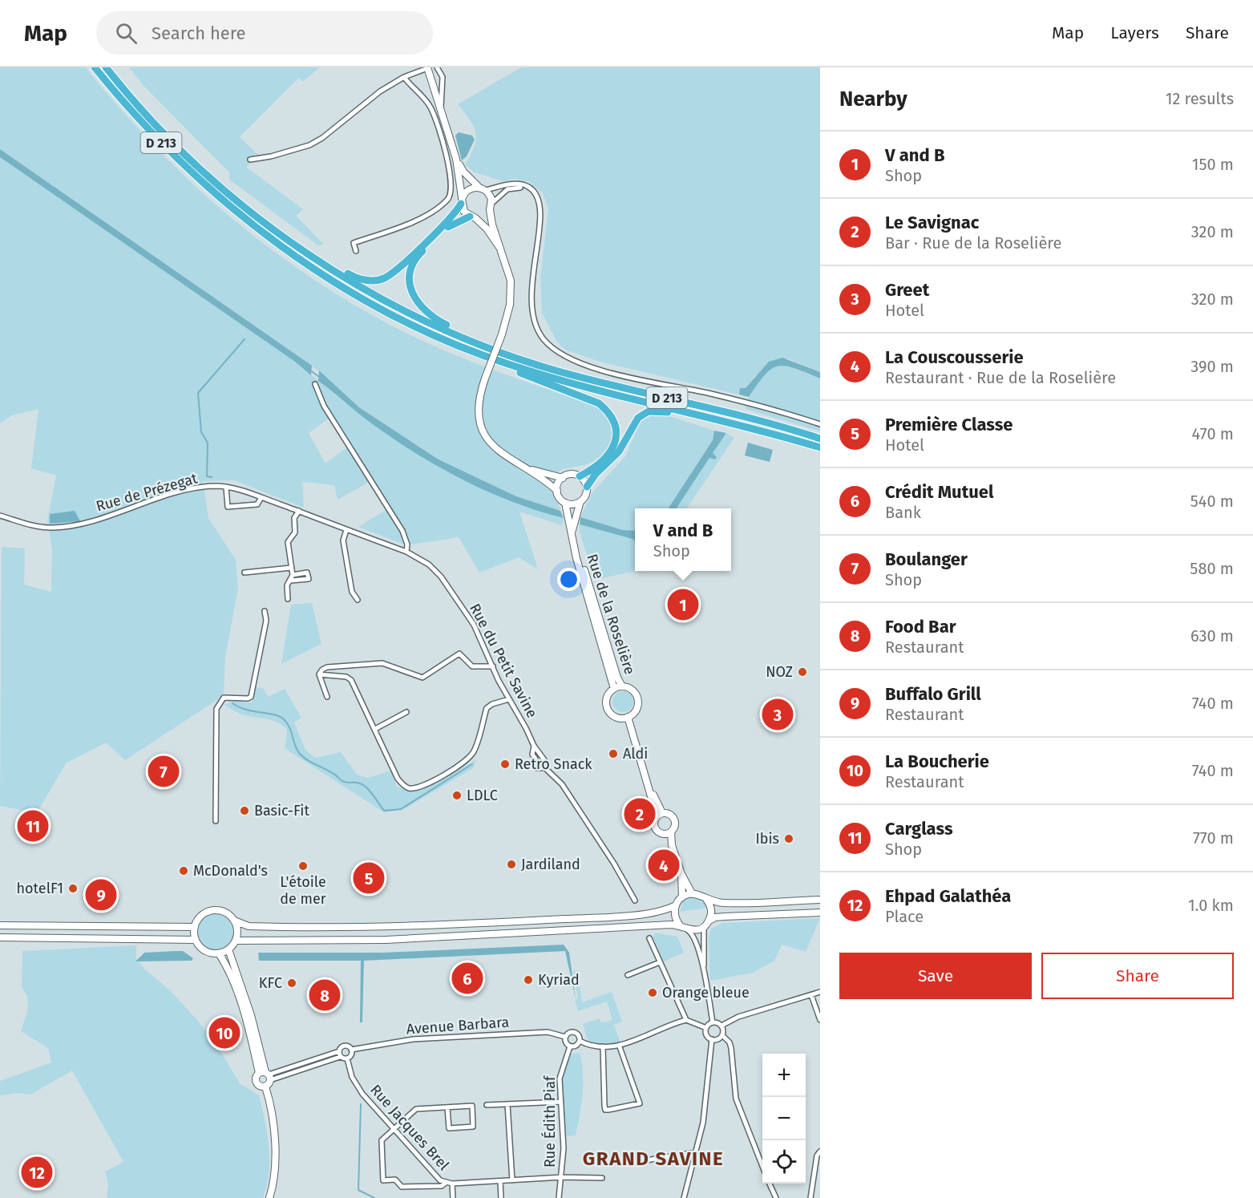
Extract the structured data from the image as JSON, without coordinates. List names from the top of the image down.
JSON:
{
  "streets": {
    "highway": ["D 213"],
    "street": [
      "Rue de Prézegat",
      "Rue de la Roselière",
      "Rue du Petit Savine",
      "Avenue Barbara",
      "Rue Édith Piaf",
      "Rue Jacques Brel"
    ]
  },
  "crossings": [
    ["Rue de Prézegat", "Rue du Petit Savine"],
    ["Avenue Barbara", "Rue Édith Piaf"],
    ["Avenue Barbara", "Rue Jacques Brel"],
    ["Rue Édith Piaf", "Rue Jacques Brel"]
  ],
  "districts": ["GRAND SAVINE"],
  "places": [
    "NOZ",
    "Aldi",
    "Retro Snack",
    "LDLC",
    "Basic-Fit",
    "Ibis",
    "Jardiland",
    "L'étoile de mer",
    "McDonald's",
    "hotelF1",
    "Kyriad",
    "KFC",
    "Orange bleue"
  ],
  "page": {
    "header": "Map",
    "search": "Search here",
    "nav": ["Map", "Layers", "Share"],
    "heading": ["Nearby", "12 results"],
    "list": [
      {
        "mark": "1",
        "name": "V and B",
        "note": "Shop",
        "value": "150 m"
      },
      {
        "mark": "2",
        "name": "Le Savignac",
        "note": "Bar · Rue de la Roselière",
        "value": "320 m"
      },
      {
        "mark": "3",
        "name": "Greet",
        "note": "Hotel",
        "value": "320 m"
      },
      {
        "mark": "4",
        "name": "La Couscousserie",
        "note": "Restaurant · Rue de la Roselière",
        "value": "390 m"
      },
      {
        "mark": "5",
        "name": "Première Classe",
        "note": "Hotel",
        "value": "470 m"
      },
      {
        "mark": "6",
        "name": "Crédit Mutuel",
        "note": "Bank",
        "value": "540 m"
      },
      {
        "mark": "7",
        "name": "Boulanger",
        "note": "Shop",
        "value": "580 m"
      },
      {
        "mark": "8",
        "name": "Food Bar",
        "note": "Restaurant",
        "value": "630 m"
      },
      {
        "mark": "9",
        "name": "Buffalo Grill",
        "note": "Restaurant",
        "value": "740 m"
      },
      {
        "mark": "10",
        "name": "La Boucherie",
        "note": "Restaurant",
        "value": "740 m"
      },
      {
        "mark": "11",
        "name": "Carglass",
        "note": "Shop",
        "value": "770 m"
      },
      {
        "mark": "12",
        "name": "Ehpad Galathéa",
        "note": "Place",
        "value": "1.0 km"
      }
    ],
    "popup": ["V and B", "Shop"],
    "pins": [
      "1",
      "3",
      "7",
      "2",
      "11",
      "4",
      "5",
      "9",
      "6",
      "8",
      "10",
      "12"
    ],
    "buttons": ["Save", "Share"],
    "map_buttons": ["+", "−"]
  }
}
